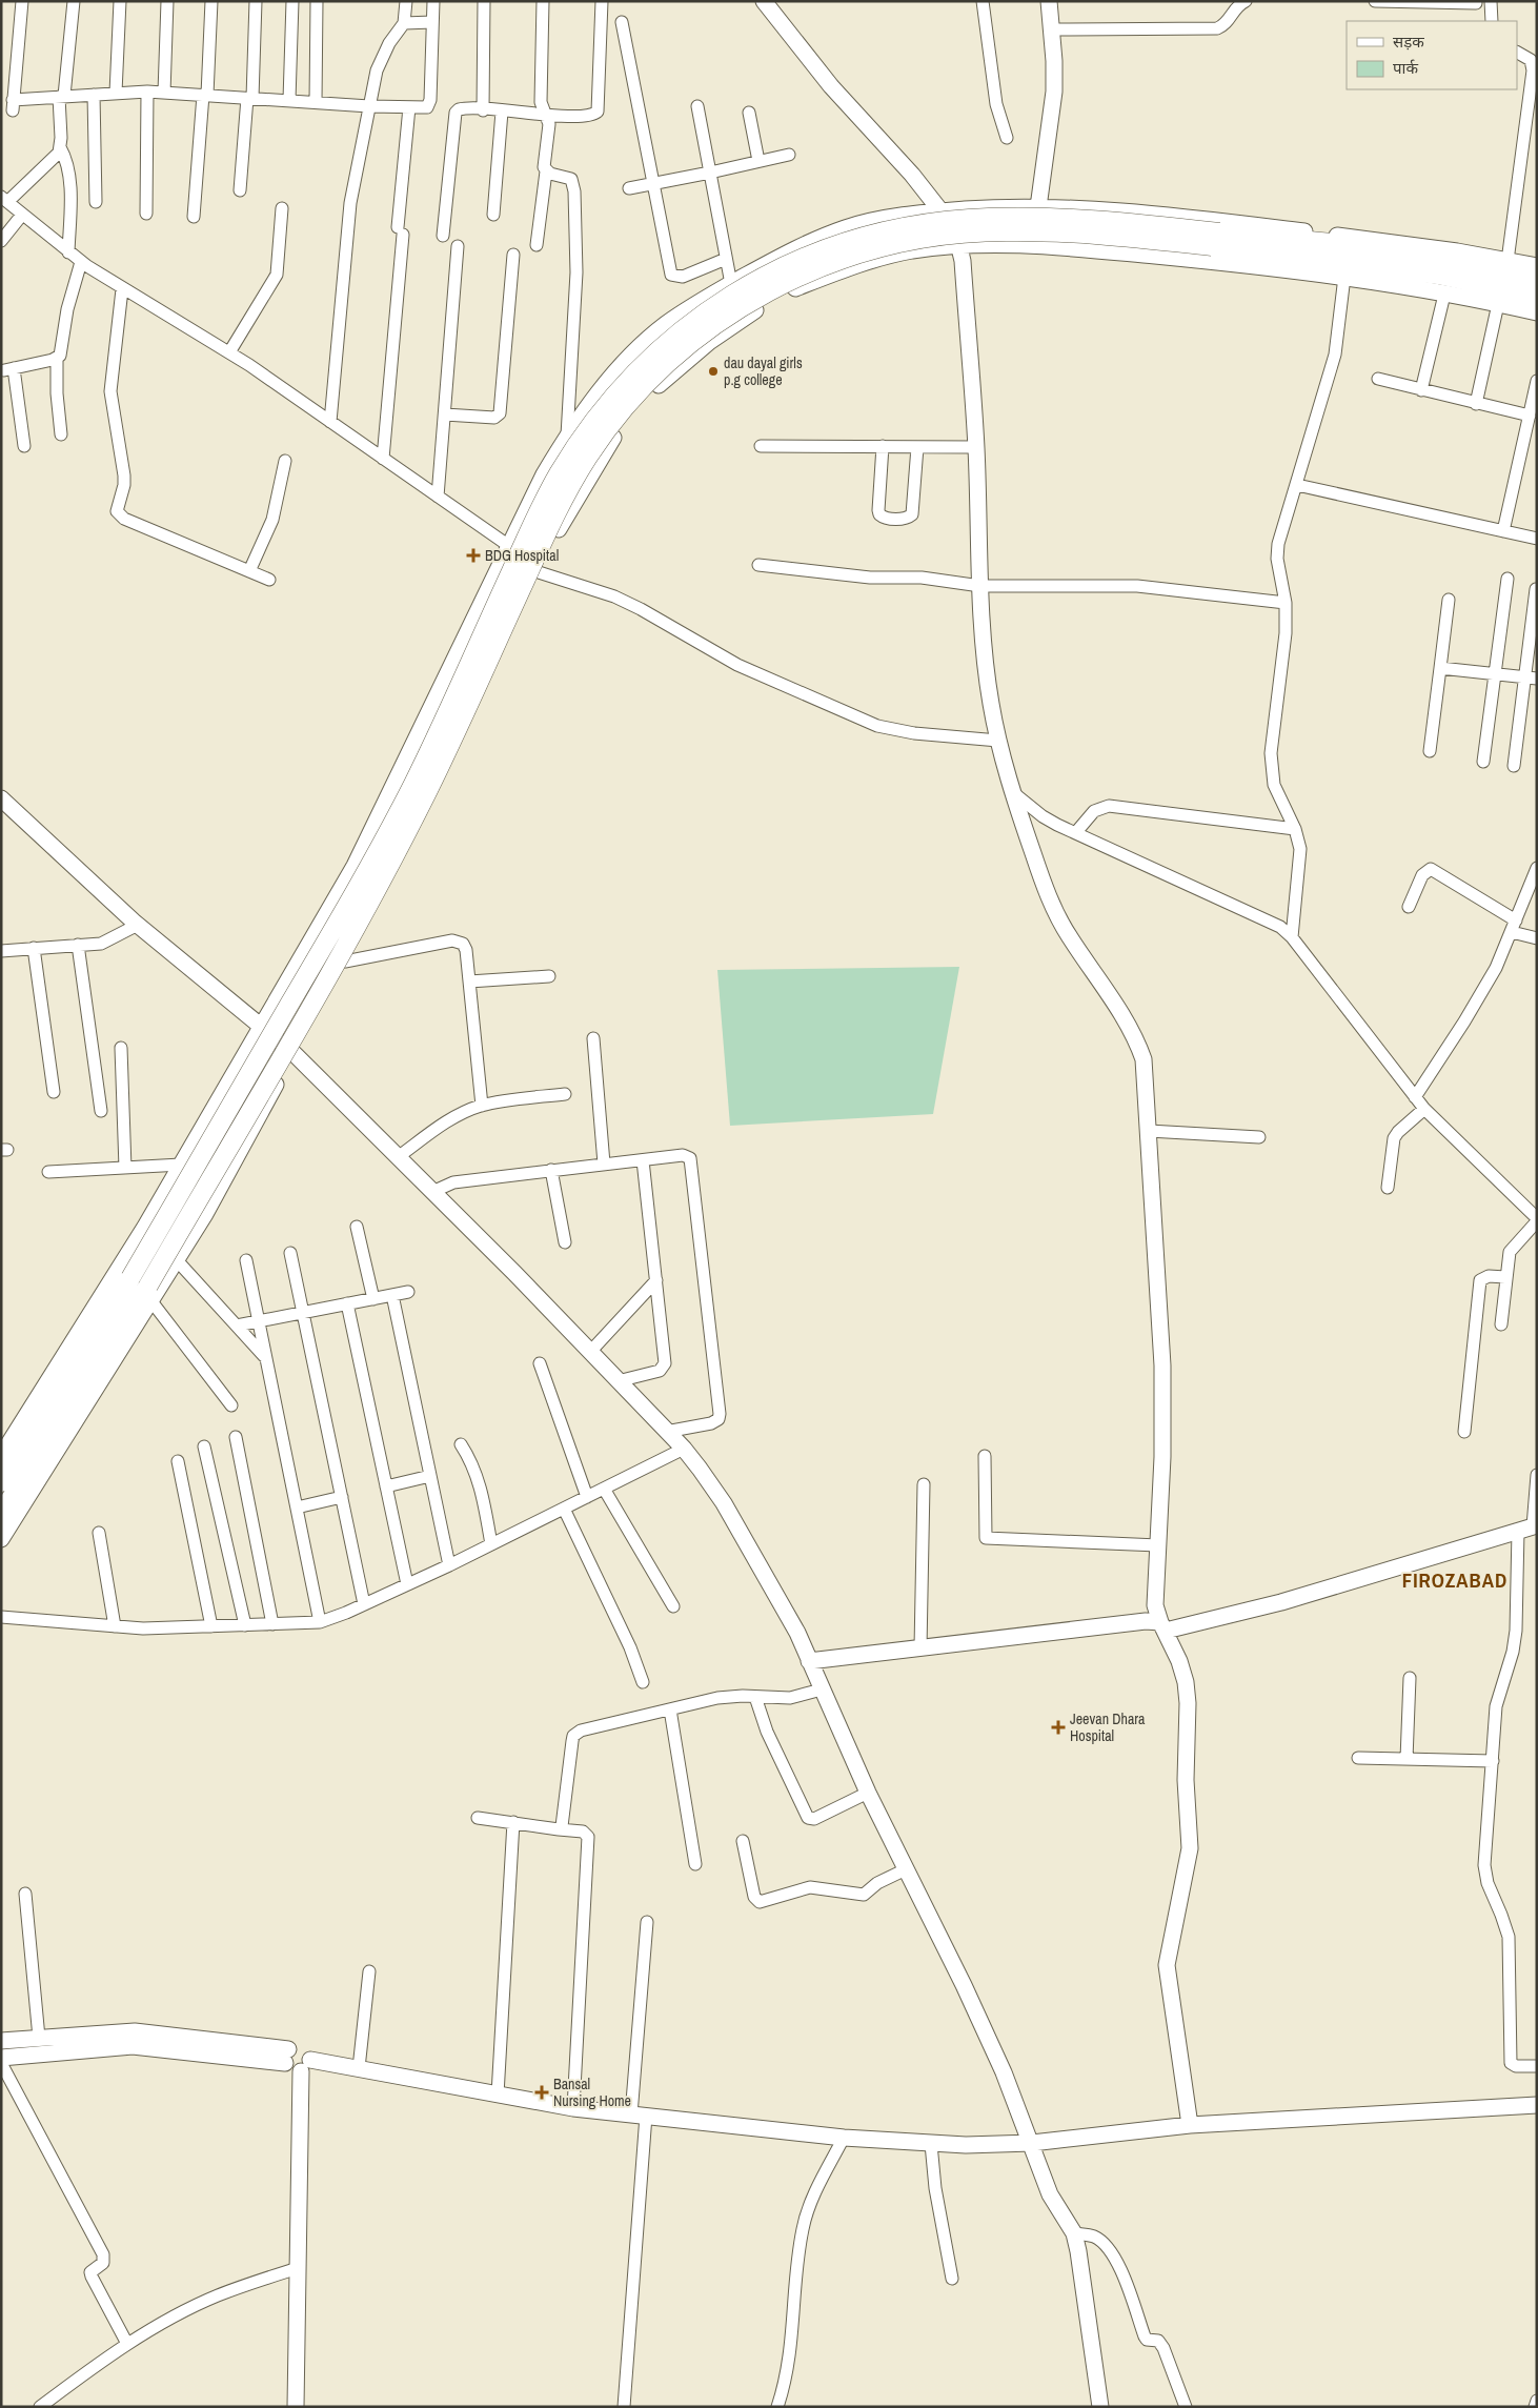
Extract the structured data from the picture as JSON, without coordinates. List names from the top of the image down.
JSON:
{
  "districts": ["FIROZABAD"],
  "places": {
    "other": ["dau dayal girls p.g college"],
    "health": ["BDG Hospital", "Jeevan Dhara Hospital", "Bansal Nursing Home"]
  },
  "legend": ["सड़क", "पार्क"]
}
